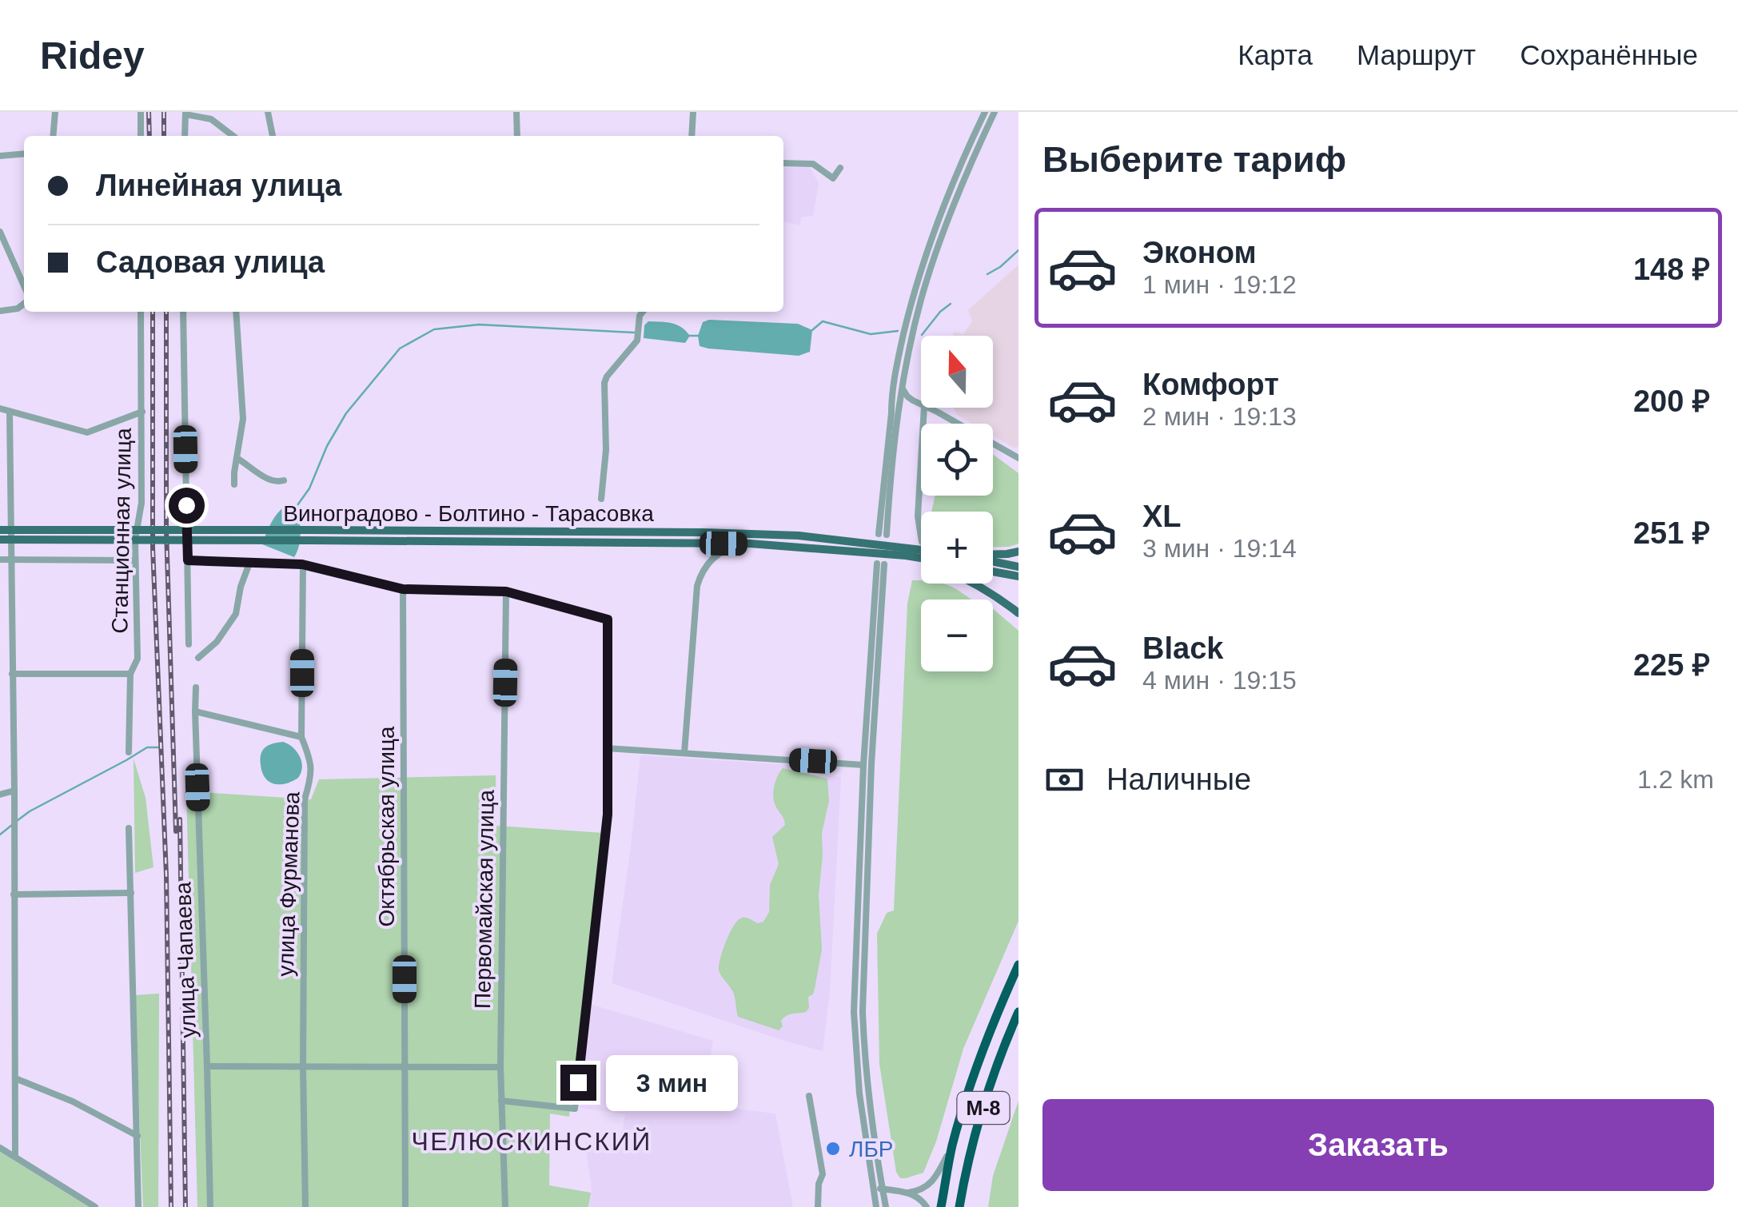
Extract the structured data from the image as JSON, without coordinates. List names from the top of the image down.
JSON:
{
  "streets": {
    "highway": ["М-8"],
    "main road": ["Виноградово - Болтино - Тарасовка"],
    "street": [
      "Станционная улица",
      "Октябрьская улица",
      "улица Фурманова",
      "Первомайская улица",
      "улица Чапаева"
    ]
  },
  "districts": ["ЧЕЛЮСКИНСКИЙ"],
  "places": ["ЛБР"],
  "north": "top",
  "page": {
    "header": "Ridey",
    "nav": ["Карта", "Маршрут", "Сохранённые"],
    "heading": "Выберите тариф",
    "banner": ["Линейная улица", "Садовая улица"],
    "list": [
      {
        "name": "Эконом",
        "note": "1 мин · 19:12",
        "value": "148 ₽"
      },
      {
        "name": "Комфорт",
        "note": "2 мин · 19:13",
        "value": "200 ₽"
      },
      {
        "name": "XL",
        "note": "3 мин · 19:14",
        "value": "251 ₽"
      },
      {
        "name": "Black",
        "note": "4 мин · 19:15",
        "value": "225 ₽"
      }
    ],
    "map_buttons": ["+", "−"],
    "pay": ["Наличные", "1.2 km"],
    "bubble": "3 мин",
    "buttons": "Заказать"
  }
}
